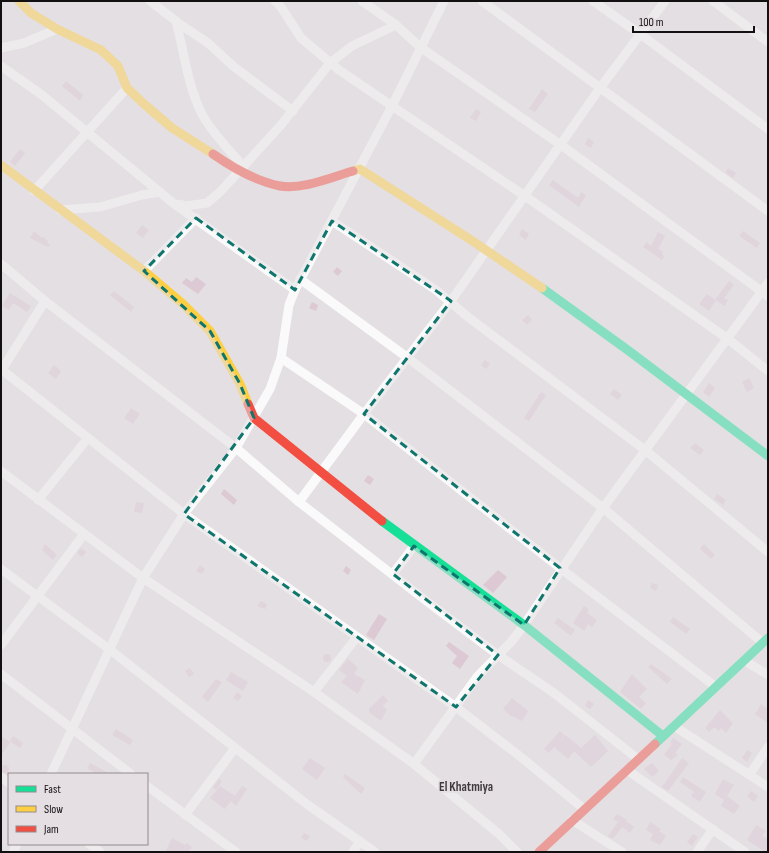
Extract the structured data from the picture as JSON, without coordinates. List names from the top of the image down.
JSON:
{
  "districts": ["El Khatmiya"],
  "legend": ["Fast", "Slow", "Jam"],
  "scale_bar": "100 m"
}
